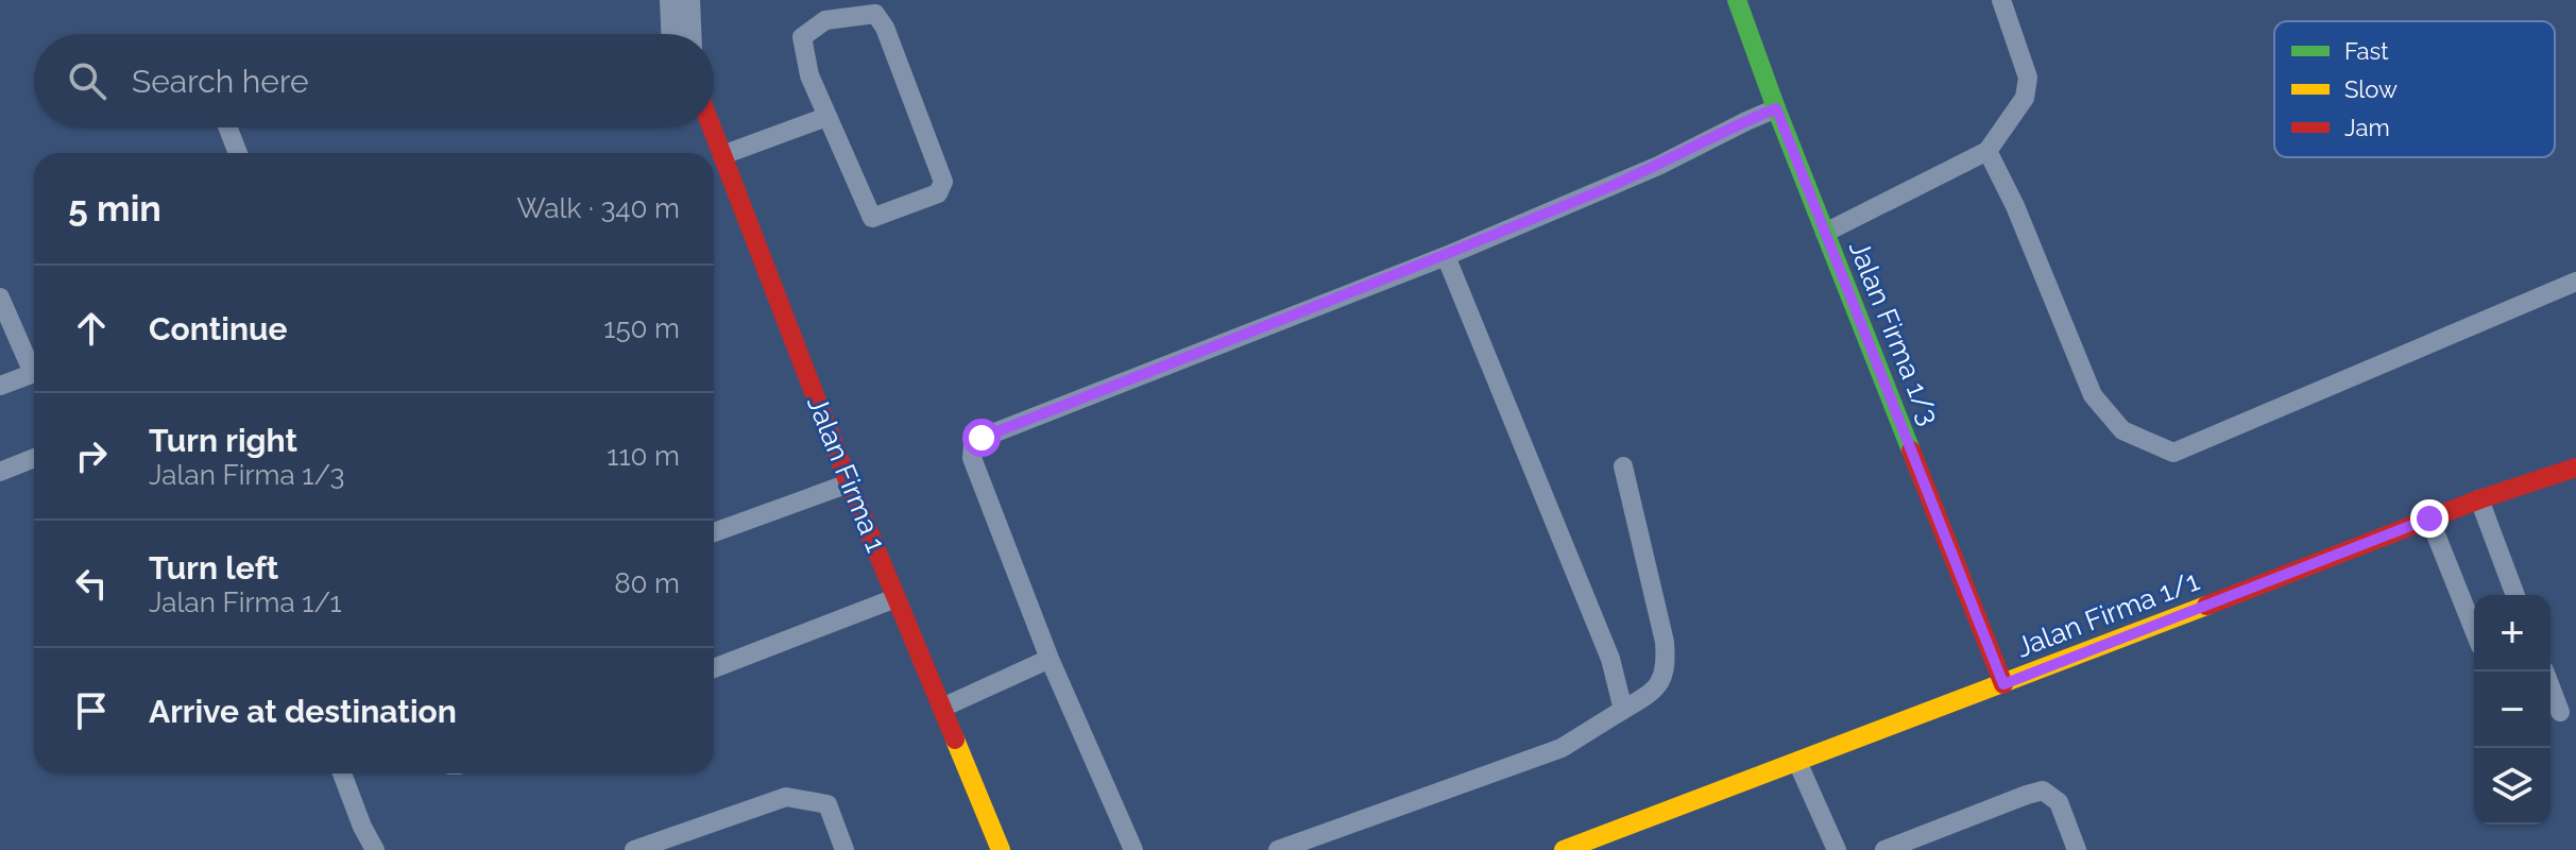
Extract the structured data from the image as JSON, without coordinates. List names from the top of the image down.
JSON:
{
  "streets": {
    "street": ["Jalan Firma 1/3", "Jalan Firma 1", "Jalan Firma 1/1"]
  },
  "crossings": [
    ["Jalan Firma 1/3", "Jalan Firma 1/1"]
  ],
  "legend": ["Fast", "Slow", "Jam"],
  "page": {
    "search": "Search here",
    "heading": ["5 min", "Walk · 340 m"],
    "list": [
      ["Continue", "150 m"],
      ["Turn right", "Jalan Firma 1/3", "110 m"],
      ["Turn left", "Jalan Firma 1/1", "80 m"],
      "Arrive at destination"
    ],
    "map_buttons": ["+", "−"]
  }
}
